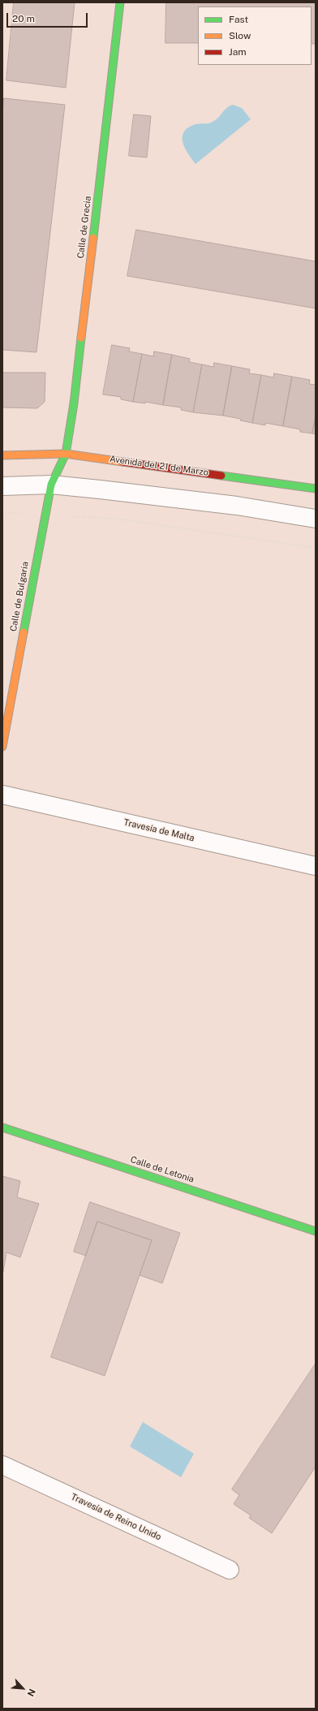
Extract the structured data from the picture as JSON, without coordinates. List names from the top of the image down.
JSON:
{
  "streets": {
    "street": [
      "Calle de Grecia",
      "Avenida del 21 de Marzo",
      "Calle de Bulgaria",
      "Travesía de Malta",
      "Calle de Letonia",
      "Travesía de Reino Unido"
    ]
  },
  "crossings": [
    ["Calle de Grecia", "Avenida del 21 de Marzo"],
    ["Calle de Grecia", "Calle de Bulgaria"],
    ["Avenida del 21 de Marzo", "Calle de Bulgaria"]
  ],
  "legend": ["Fast", "Slow", "Jam"],
  "scale_bar": "20 m",
  "north": "bottom right"
}
